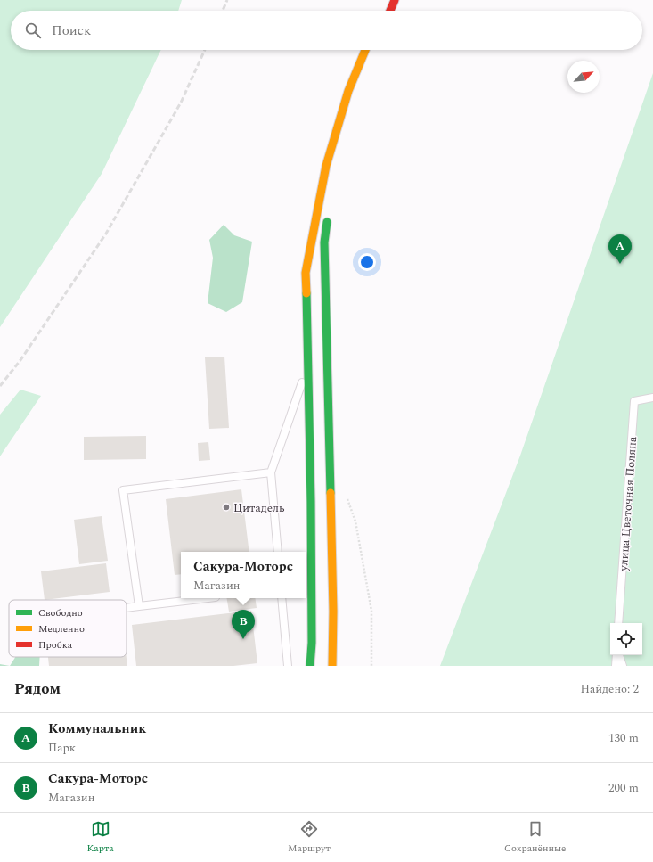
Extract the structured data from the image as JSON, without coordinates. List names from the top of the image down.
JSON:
{
  "streets": {
    "lane": ["улица Цветочная Поляна"]
  },
  "places": ["Цитадель"],
  "legend": ["Свободно", "Медленно", "Пробка"],
  "north": "top right",
  "page": {
    "search": "Поиск",
    "pins": ["A", "B"],
    "popup": ["Сакура-Моторс", "Магазин"],
    "heading": ["Рядом", "Найдено: 2"],
    "list": [
      {
        "mark": "A",
        "name": "Коммунальник",
        "note": "Парк",
        "value": "130 m"
      },
      {
        "mark": "B",
        "name": "Сакура-Моторс",
        "note": "Магазин",
        "value": "200 m"
      }
    ],
    "nav": ["Карта", "Маршрут", "Сохранённые"]
  }
}
